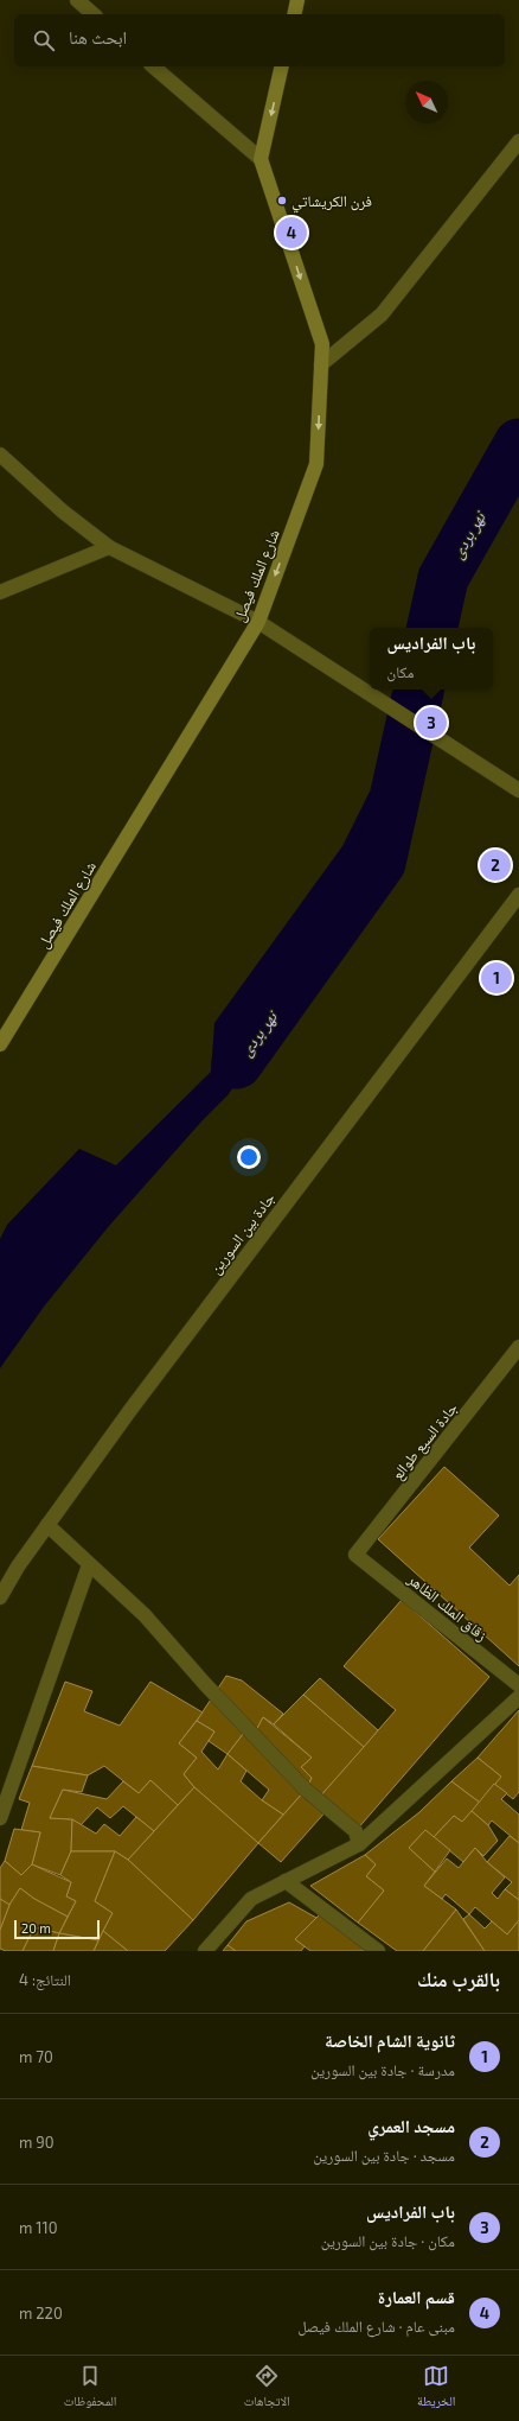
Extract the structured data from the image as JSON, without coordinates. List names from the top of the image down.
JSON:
{
  "streets": {
    "street": [
      "شارع الملك فيصل",
      "جادة بين السورين",
      "جادة السبع طوالع",
      "زقاق الملك الظاهر"
    ]
  },
  "crossings": [
    ["جادة السبع طوالع", "زقاق الملك الظاهر"]
  ],
  "one_way": ["شارع الملك فيصل"],
  "water": ["نهر بردى"],
  "places": ["فرن الكريشاتي"],
  "scale_bar": "20 m",
  "north": "top left",
  "page": {
    "search": "ابحث هنا",
    "pins": [
      "4",
      "3",
      "2",
      "1"
    ],
    "popup": ["باب الفراديس", "مكان"],
    "scale": "20 m",
    "heading": ["بالقرب منك", "النتائج: 4"],
    "list": [
      {
        "mark": "1",
        "name": "ثانوية الشام الخاصة",
        "note": "مدرسة · جادة بين السورين",
        "value": "70 m"
      },
      {
        "mark": "2",
        "name": "مسجد العمري",
        "note": "مسجد · جادة بين السورين",
        "value": "90 m"
      },
      {
        "mark": "3",
        "name": "باب الفراديس",
        "note": "مكان · جادة بين السورين",
        "value": "110 m"
      },
      {
        "mark": "4",
        "name": "قسم العمارة",
        "note": "مبنى عام · شارع الملك فيصل",
        "value": "220 m"
      }
    ],
    "nav": ["الخريطة", "الاتجاهات", "المحفوظات"]
  }
}
